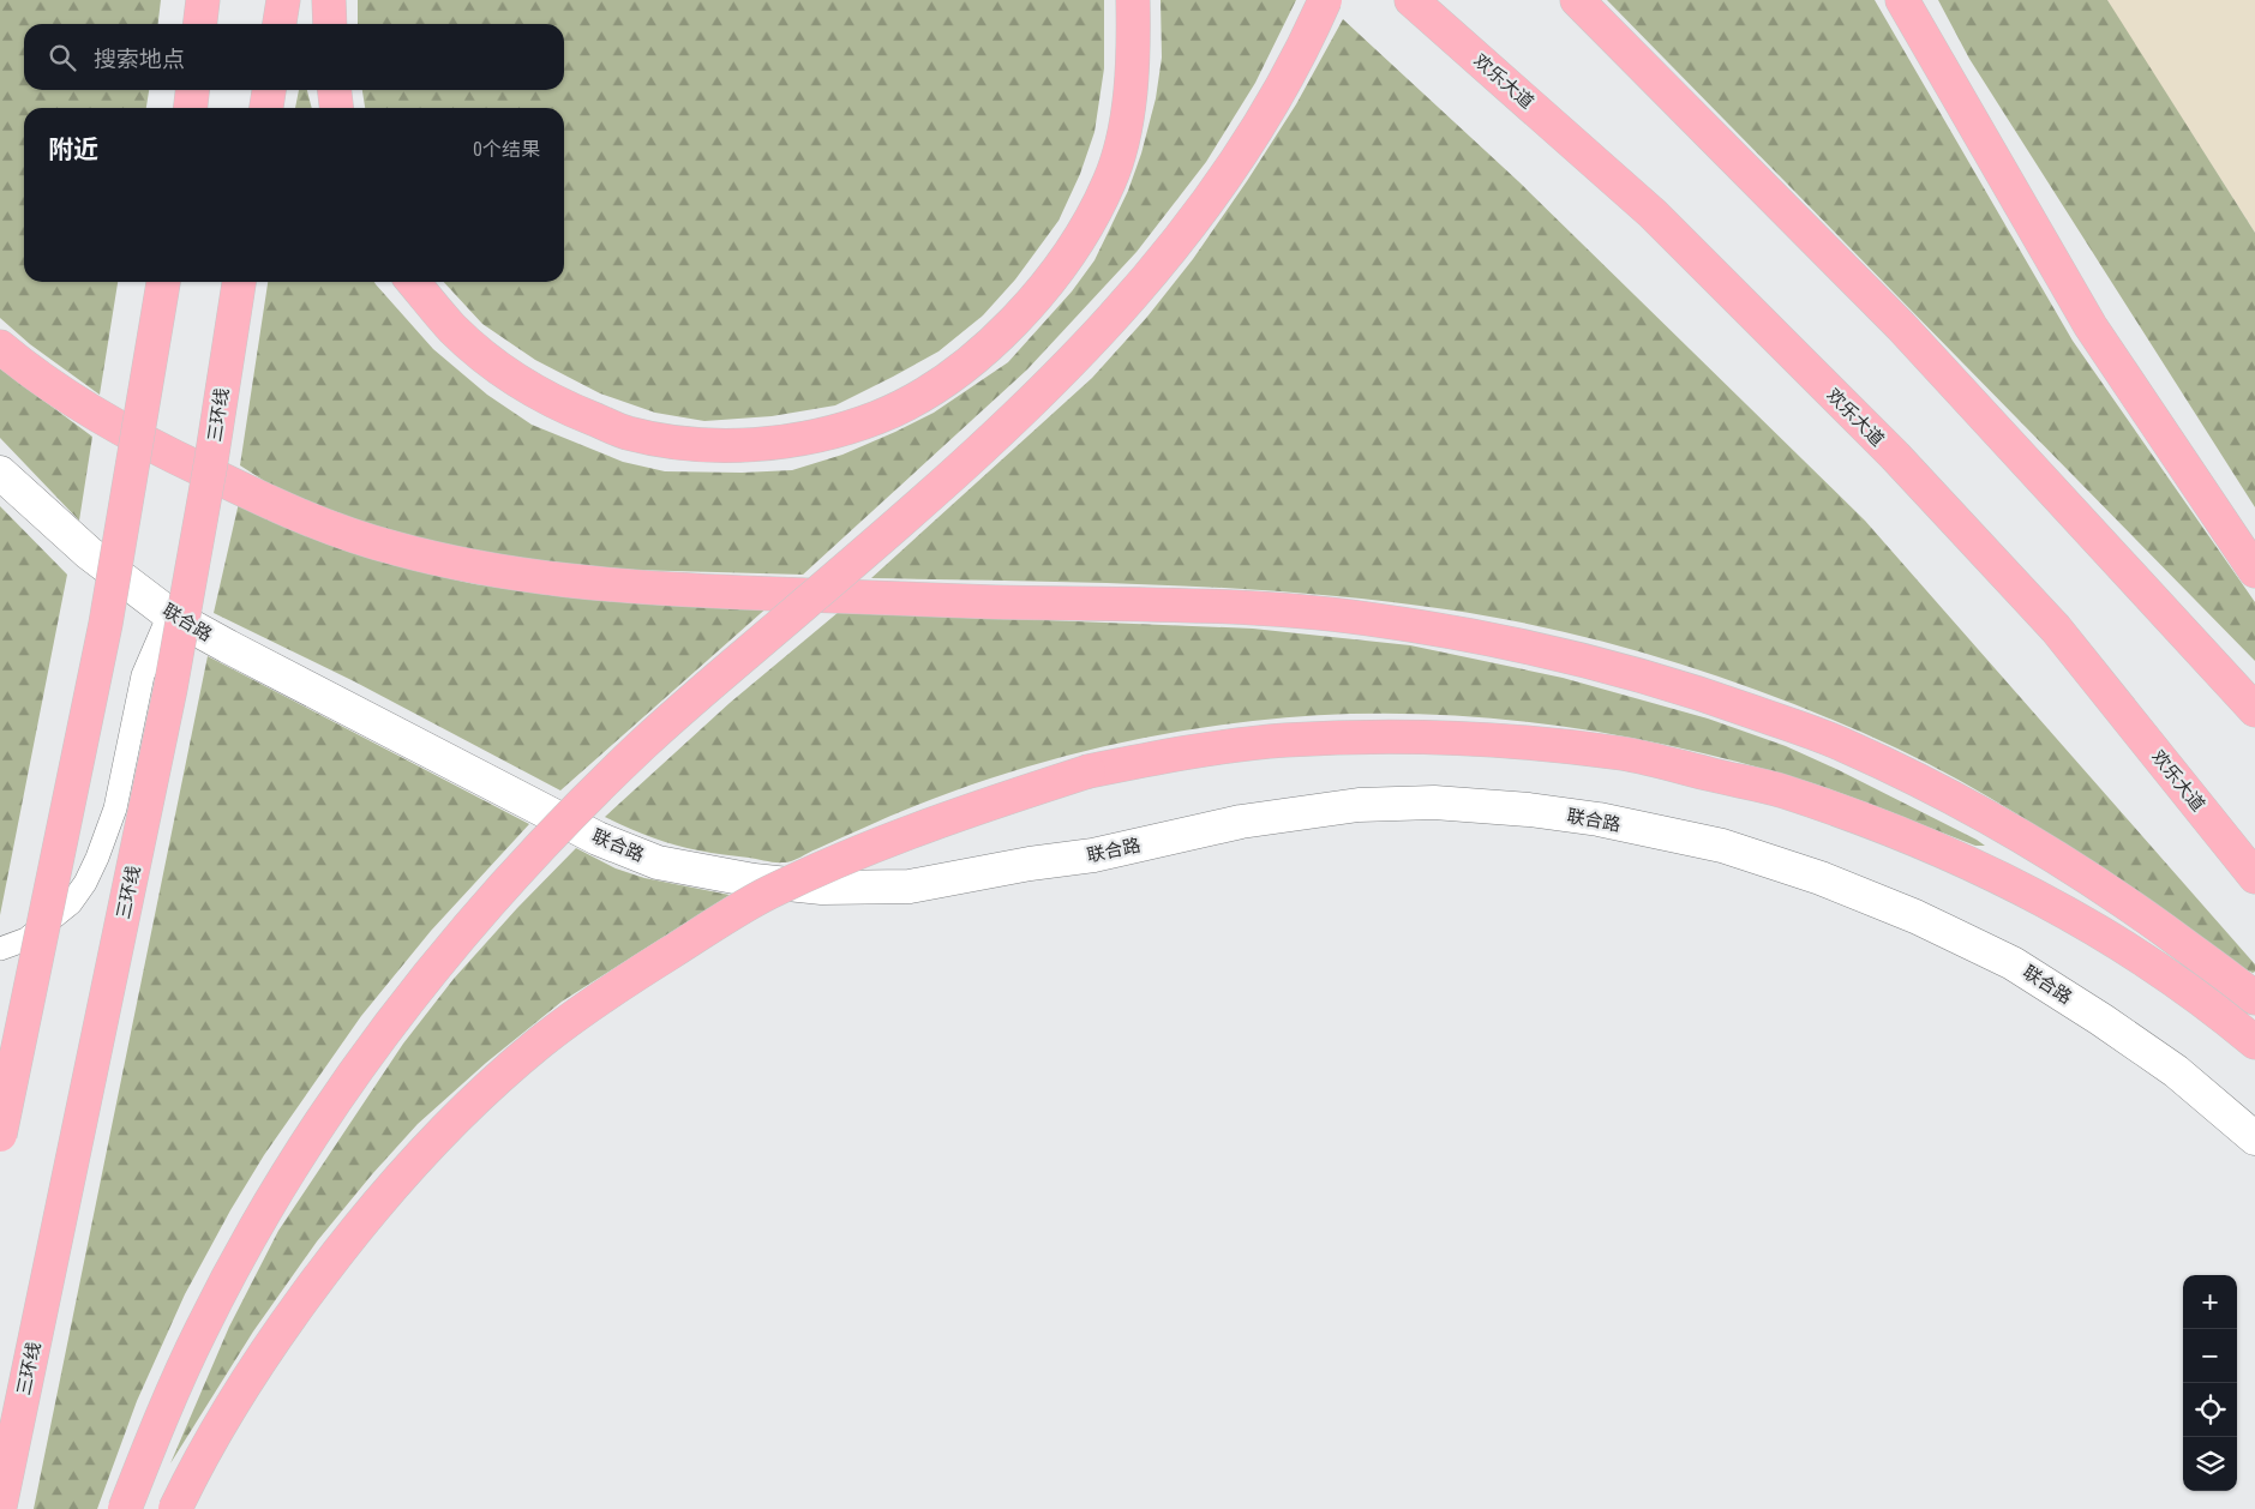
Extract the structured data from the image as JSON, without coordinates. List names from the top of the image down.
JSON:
{
  "streets": {
    "highway": ["欢乐大道", "三环线"],
    "street": ["联合路"]
  },
  "page": {
    "search": "搜索地点",
    "heading": ["附近", "0个结果"],
    "map_buttons": ["+", "−"]
  }
}
